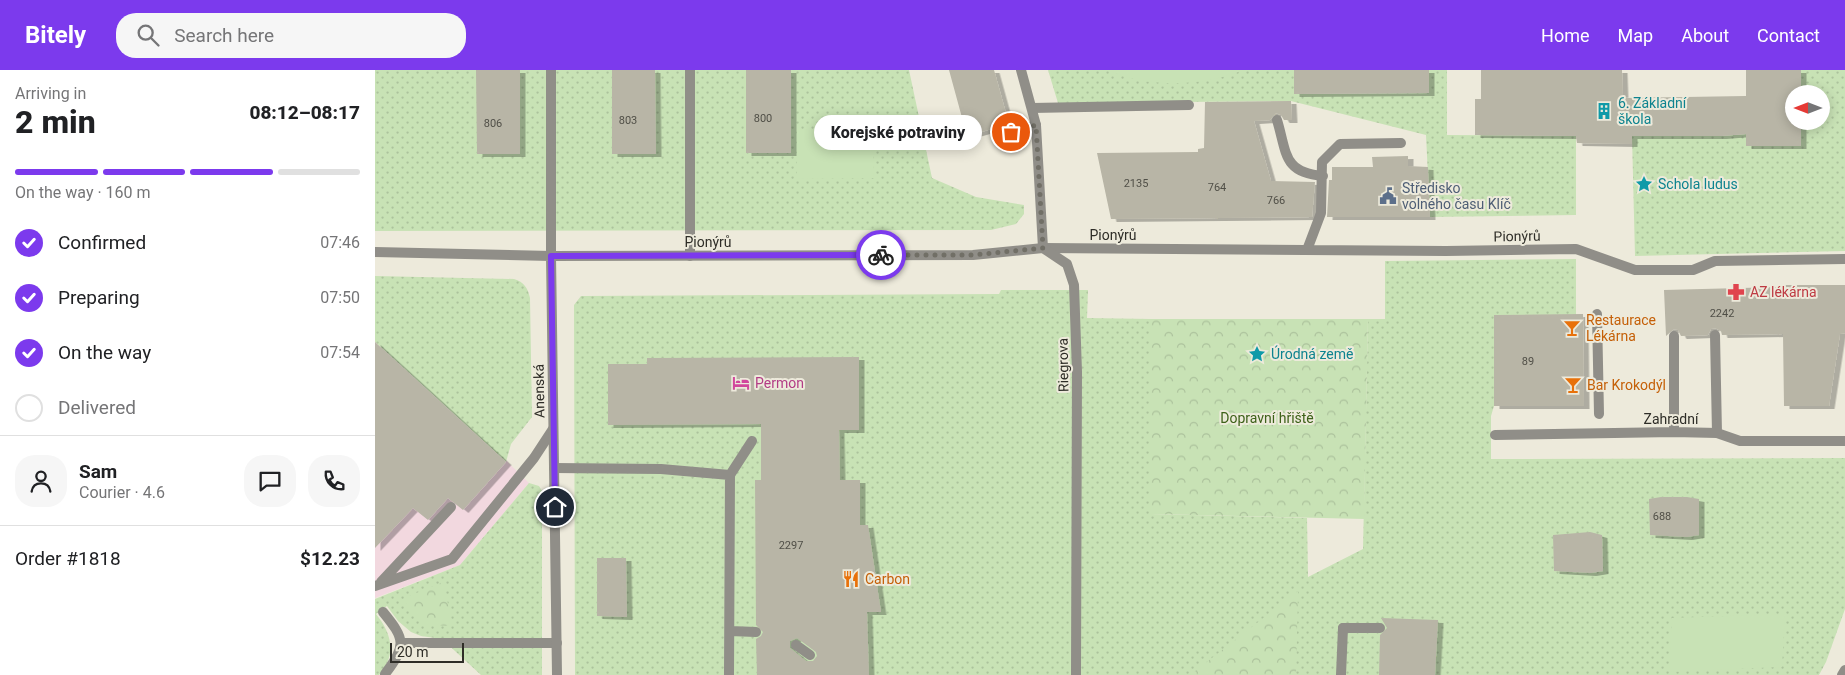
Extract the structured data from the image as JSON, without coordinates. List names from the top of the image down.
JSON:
{
  "streets": {
    "street": [
      "Pionýrů",
      "Riegrova",
      "Anenská",
      "Zahradní"
    ]
  },
  "crossings": [
    ["Pionýrů", "Riegrova"],
    ["Pionýrů", "Anenská"]
  ],
  "parks": ["Dopravní hřiště"],
  "places": {
    "building": ["6. Základní škola"],
    "other": ["Korejské potraviny"],
    "place": ["Schola ludus", "Úrodná země"],
    "public building": ["Středisko volného času Klíč"],
    "pharmacy": ["AZ lékárna"],
    "bar": ["Restaurace Lékárna", "Bar Krokodýl"],
    "hotel": ["Permon"],
    "restaurant": ["Carbon"]
  },
  "house_numbers": [
    "800",
    "803",
    "806",
    "2135",
    "764",
    "766",
    "2242",
    "89",
    "688",
    "2297"
  ],
  "scale_bar": "20 m",
  "north": "left",
  "page": {
    "header": "Bitely",
    "search": "Search here",
    "nav": [
      "Home",
      "Map",
      "About",
      "Contact"
    ],
    "heading": ["2 min", "Arriving in", "08:12–08:17"],
    "panel": [
      "Sam",
      "Courier · 4.6",
      "Order #1818",
      "$12.23"
    ],
    "bubble": "Korejské potraviny",
    "bar": "On the way · 160 m",
    "list": [
      ["Confirmed", "07:46"],
      ["Preparing", "07:50"],
      ["On the way", "07:54"],
      "Delivered"
    ],
    "scale": "20 m"
  }
}
